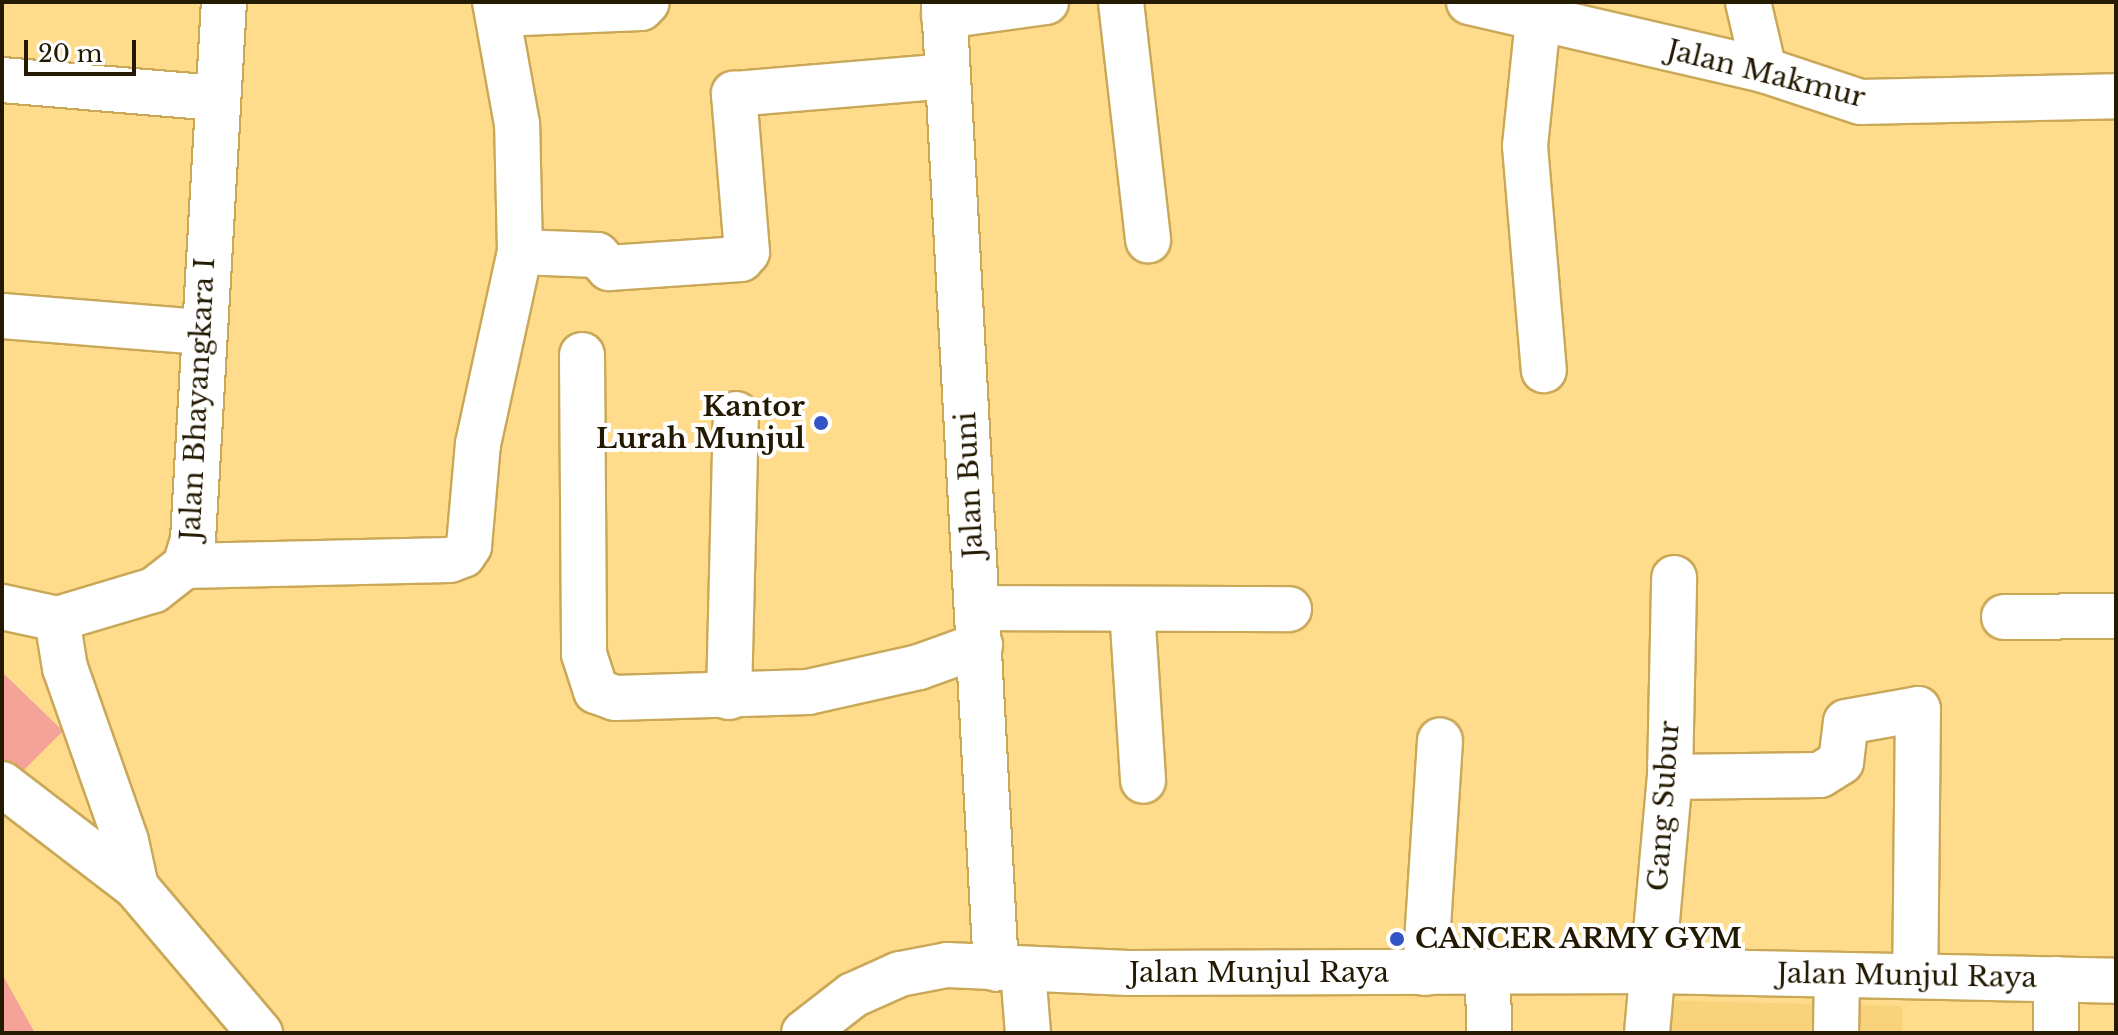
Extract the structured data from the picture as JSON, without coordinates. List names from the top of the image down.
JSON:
{
  "streets": {
    "street": [
      "Jalan Makmur",
      "Jalan Bhayangkara I",
      "Jalan Buni",
      "Gang Subur",
      "Jalan Munjul Raya"
    ]
  },
  "crossings": [
    ["Jalan Buni", "Jalan Munjul Raya"],
    ["Gang Subur", "Jalan Munjul Raya"]
  ],
  "places": ["Kantor Lurah Munjul", "CANCER ARMY GYM"],
  "scale_bar": "20 m"
}
